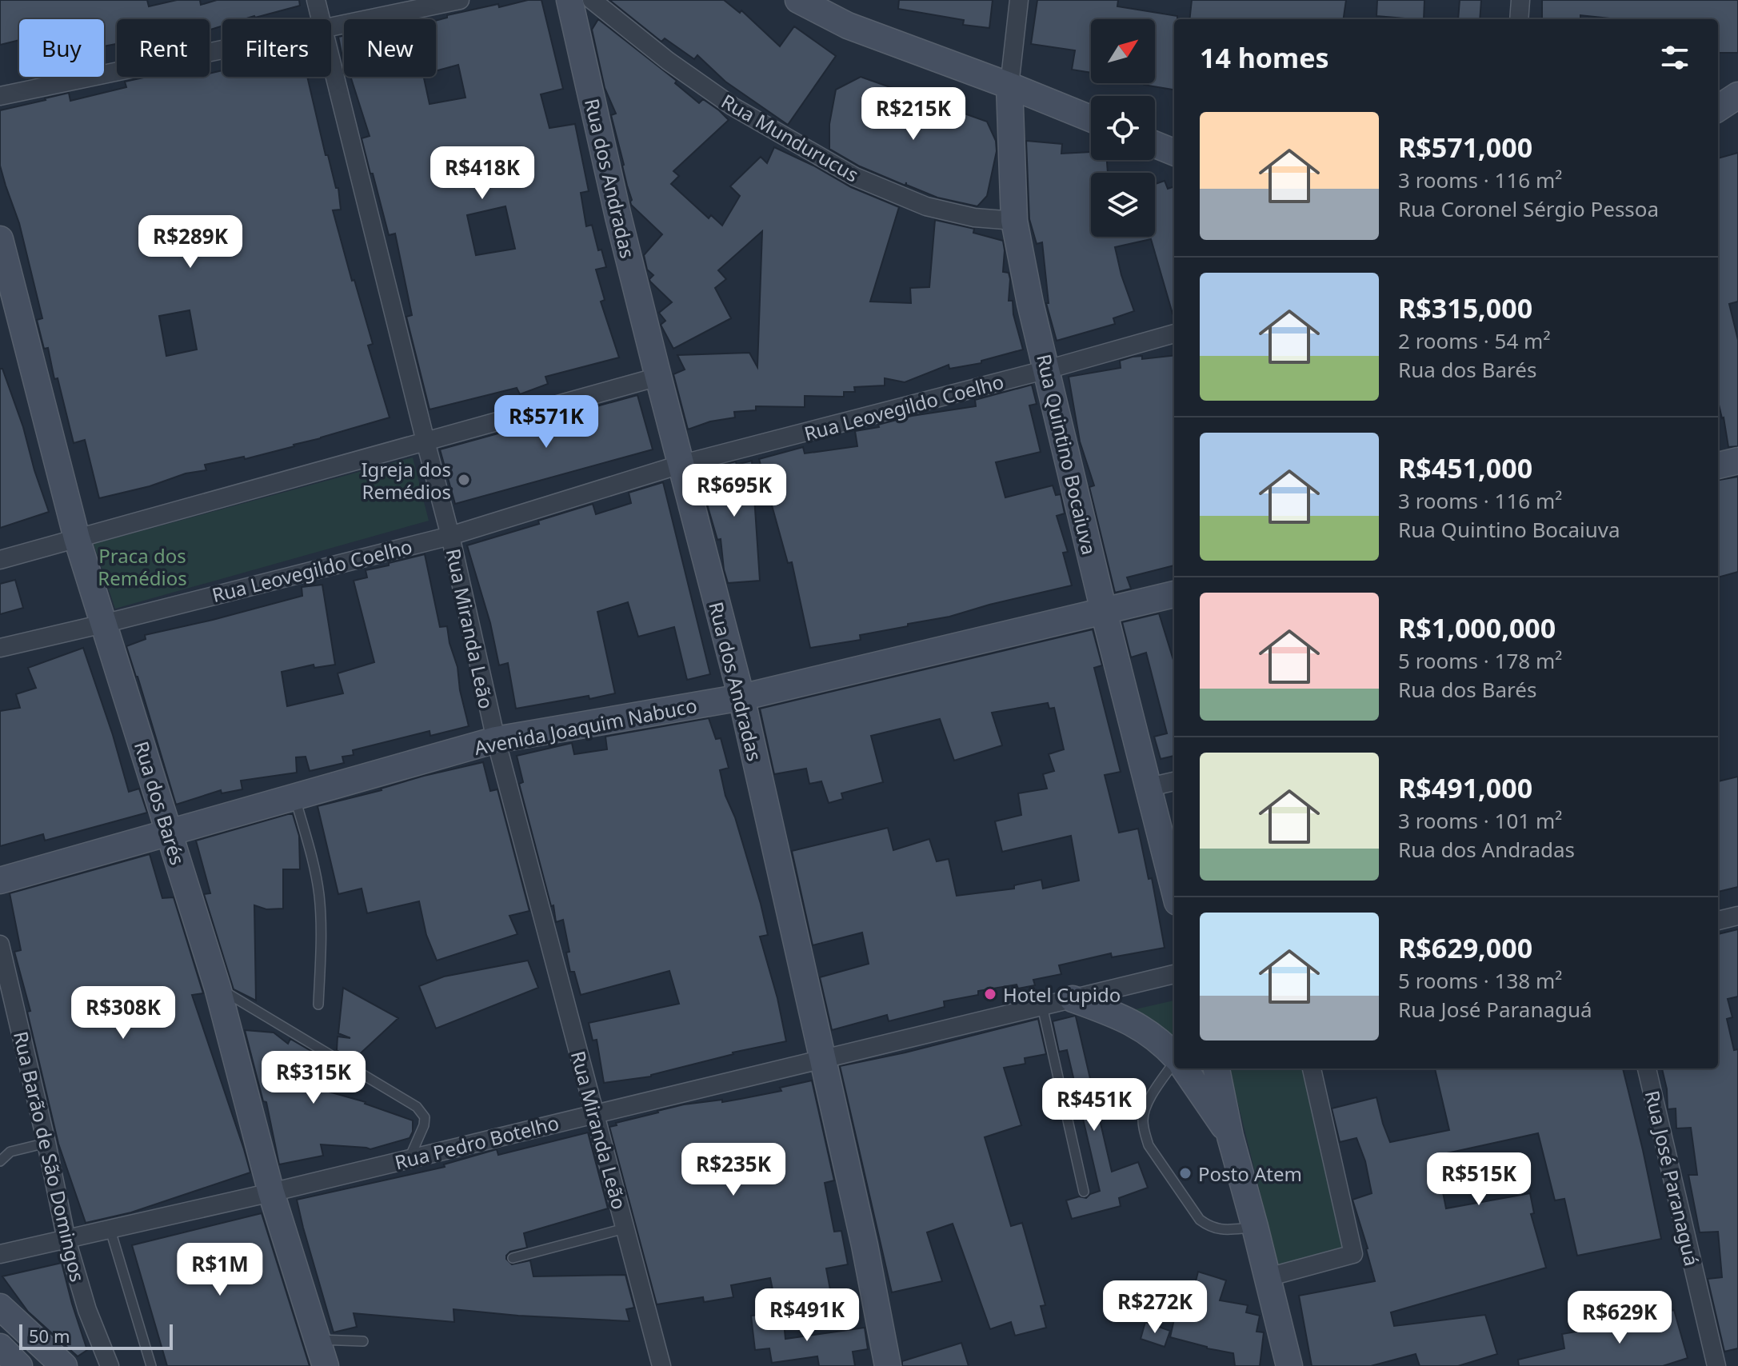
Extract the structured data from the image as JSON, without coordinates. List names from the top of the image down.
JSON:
{
  "streets": {
    "street": [
      "Rua Mundurucus",
      "Rua dos Andradas",
      "Rua Leovegildo Coelho",
      "Rua Quintino Bocaiuva",
      "Rua Miranda Leão",
      "Avenida Joaquim Nabuco",
      "Rua dos Barés",
      "Rua Pedro Botelho",
      "Rua Barão de São Domingos",
      "Rua José Paranaguá"
    ]
  },
  "crossings": [
    ["Rua Mundurucus", "Rua Quintino Bocaiuva"],
    ["Rua dos Andradas", "Rua Leovegildo Coelho"],
    ["Rua dos Andradas", "Avenida Joaquim Nabuco"],
    ["Rua dos Andradas", "Rua Pedro Botelho"],
    ["Rua Leovegildo Coelho", "Rua Quintino Bocaiuva"],
    ["Rua Leovegildo Coelho", "Rua Miranda Leão"],
    ["Rua Leovegildo Coelho", "Rua dos Barés"],
    ["Rua Quintino Bocaiuva", "Avenida Joaquim Nabuco"],
    ["Rua Miranda Leão", "Avenida Joaquim Nabuco"],
    ["Rua Miranda Leão", "Rua Pedro Botelho"],
    ["Avenida Joaquim Nabuco", "Rua dos Barés"],
    ["Rua dos Barés", "Rua Pedro Botelho"],
    ["Rua Pedro Botelho", "Rua Barão de São Domingos"]
  ],
  "parks": ["Praca dos Remédios"],
  "places": ["Igreja dos Remédios", "Hotel Cupido", "Posto Atem"],
  "scale_bar": "50 m",
  "north": "top right",
  "page": {
    "chip": [
      "Buy",
      "Rent",
      "Filters",
      "New"
    ],
    "heading": "14 homes",
    "price": [
      "R$215K",
      "R$418K",
      "R$289K",
      "R$571K",
      "R$695K",
      "R$308K",
      "R$315K",
      "R$451K",
      "R$235K",
      "R$515K",
      "R$1M",
      "R$272K",
      "R$491K",
      "R$629K"
    ],
    "list": [
      {
        "name": "R$571,000",
        "note": "3 rooms · 116 m² · Rua Coronel Sérgio Pessoa"
      },
      {
        "name": "R$315,000",
        "note": "2 rooms · 54 m² · Rua dos Barés"
      },
      {
        "name": "R$451,000",
        "note": "3 rooms · 116 m² · Rua Quintino Bocaiuva"
      },
      {
        "name": "R$1,000,000",
        "note": "5 rooms · 178 m² · Rua dos Barés"
      },
      {
        "name": "R$491,000",
        "note": "3 rooms · 101 m² · Rua dos Andradas"
      },
      {
        "name": "R$629,000",
        "note": "5 rooms · 138 m² · Rua José Paranaguá"
      }
    ],
    "scale": "50 m"
  }
}
